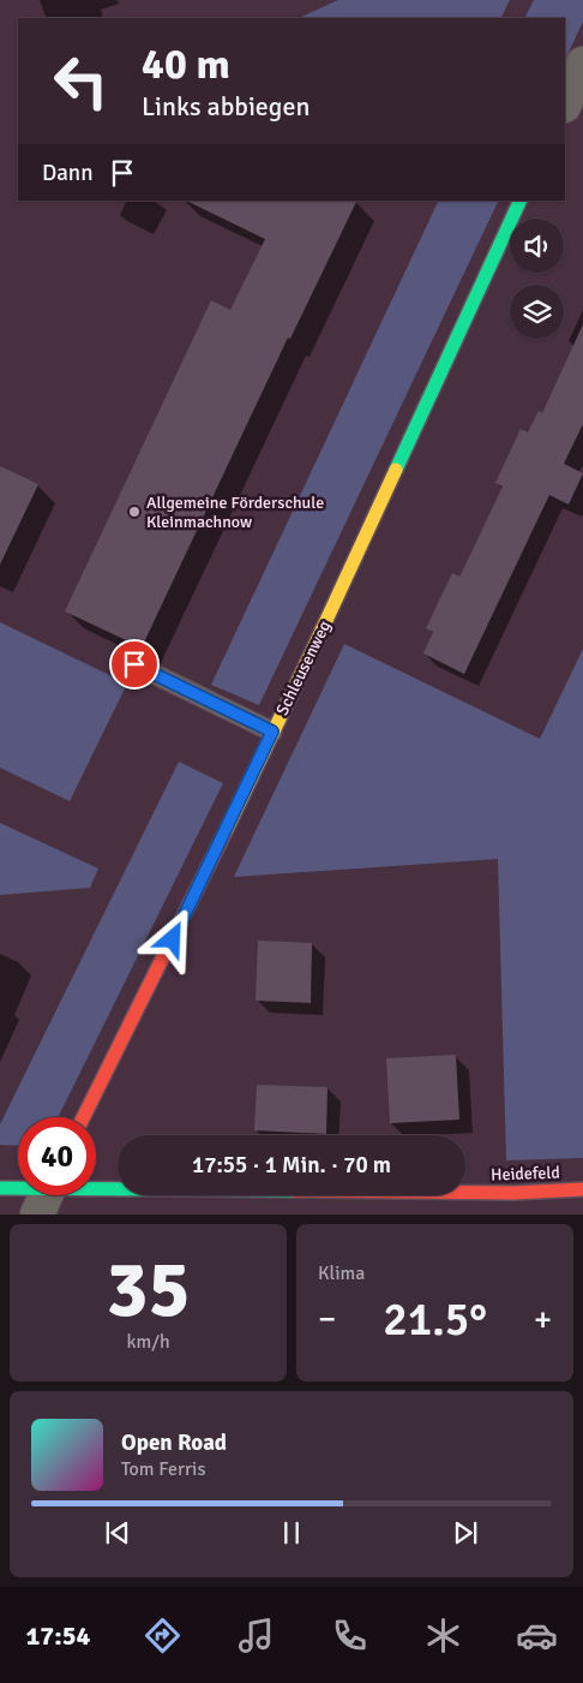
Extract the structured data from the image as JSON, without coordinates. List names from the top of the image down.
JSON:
{
  "streets": {
    "street": ["Schleusenweg", "Heidefeld"]
  },
  "places": ["Allgemeine Förderschule Kleinmachnow"],
  "page": {
    "turn": ["40 m", "Links abbiegen"],
    "then": "Dann",
    "limit": "40",
    "trip": "17:55 · 1 Min. · 70 m",
    "tile": [
      ["35", "km/h"],
      "Klima"
    ],
    "heat": ["−", "21.5°", "+"],
    "song": ["Open Road", "Tom Ferris"],
    "tabs": "17:54"
  }
}
